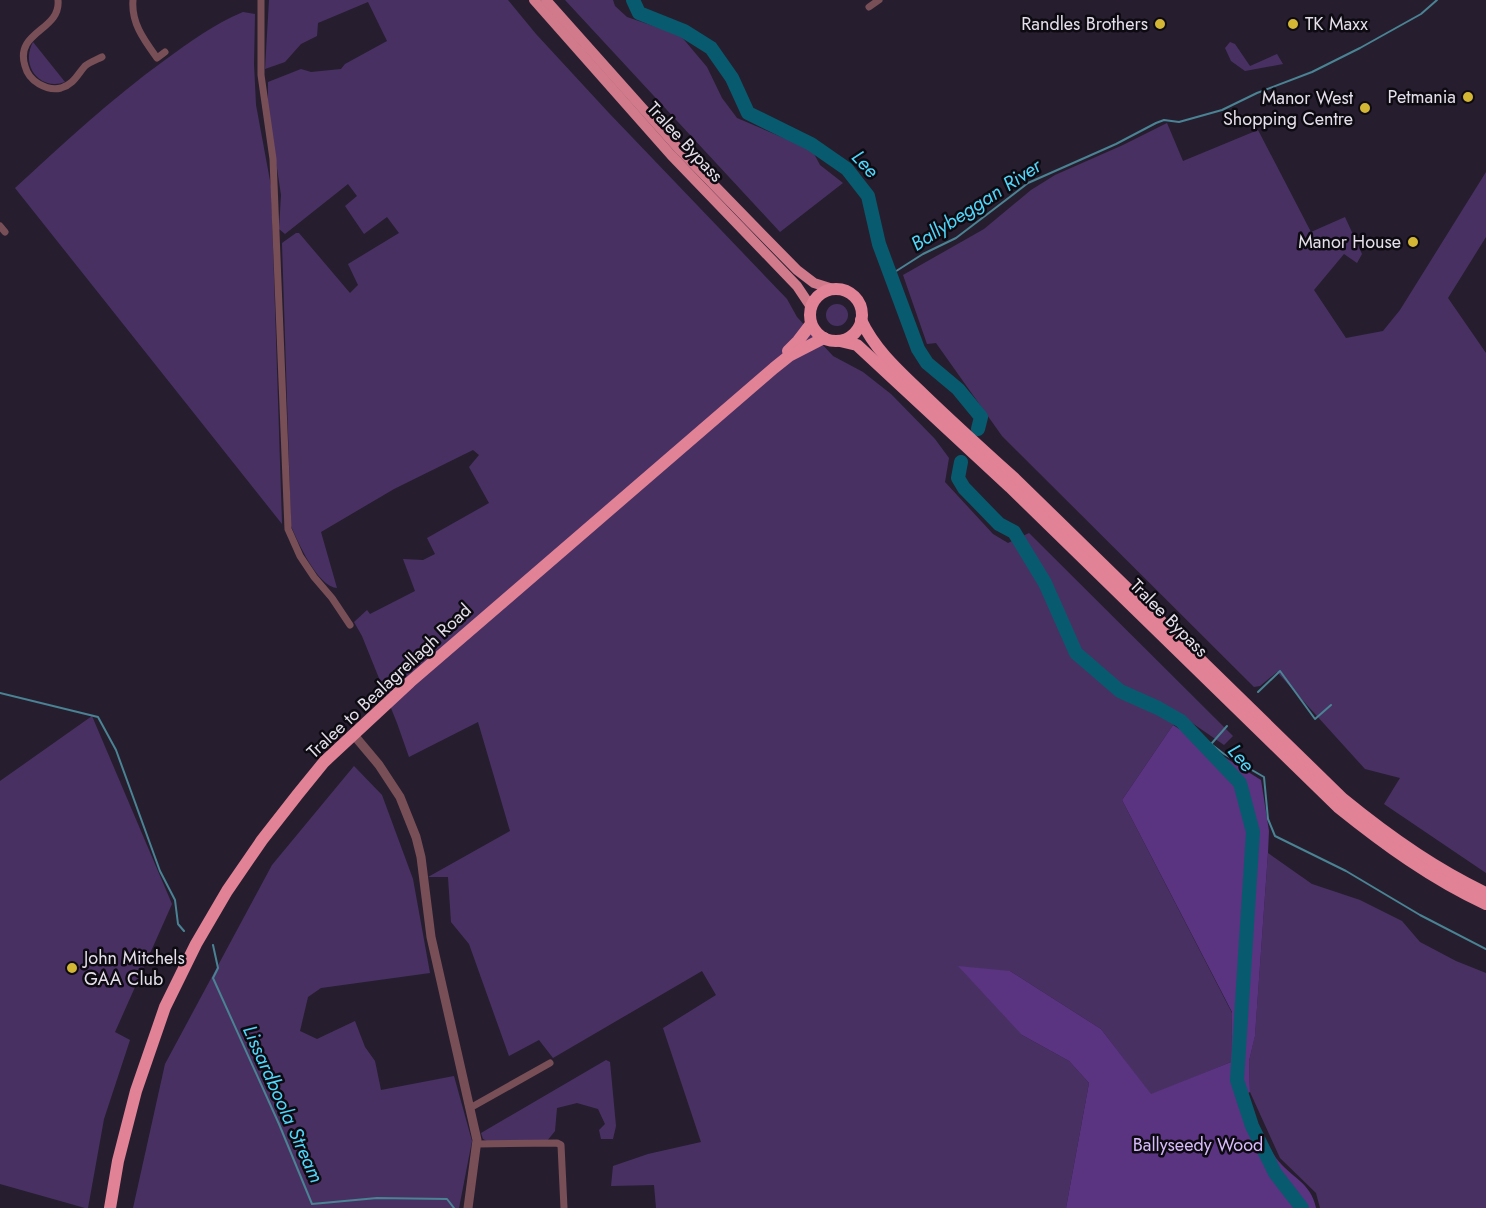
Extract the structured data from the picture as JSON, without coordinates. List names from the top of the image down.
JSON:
{
  "streets": {
    "highway": ["Tralee Bypass", "Tralee to Bealagrellagh Road"]
  },
  "crossings": [
    ["Tralee Bypass", "Tralee to Bealagrellagh Road"]
  ],
  "water": ["Lee", "Ballybeggan River", "Lissardboola Stream"],
  "parks": ["Ballyseedy Wood"],
  "places": [
    "Randles Brothers",
    "TK Maxx",
    "Petmania",
    "Manor West Shopping Centre",
    "Manor House",
    "John Mitchels GAA Club"
  ]
}
